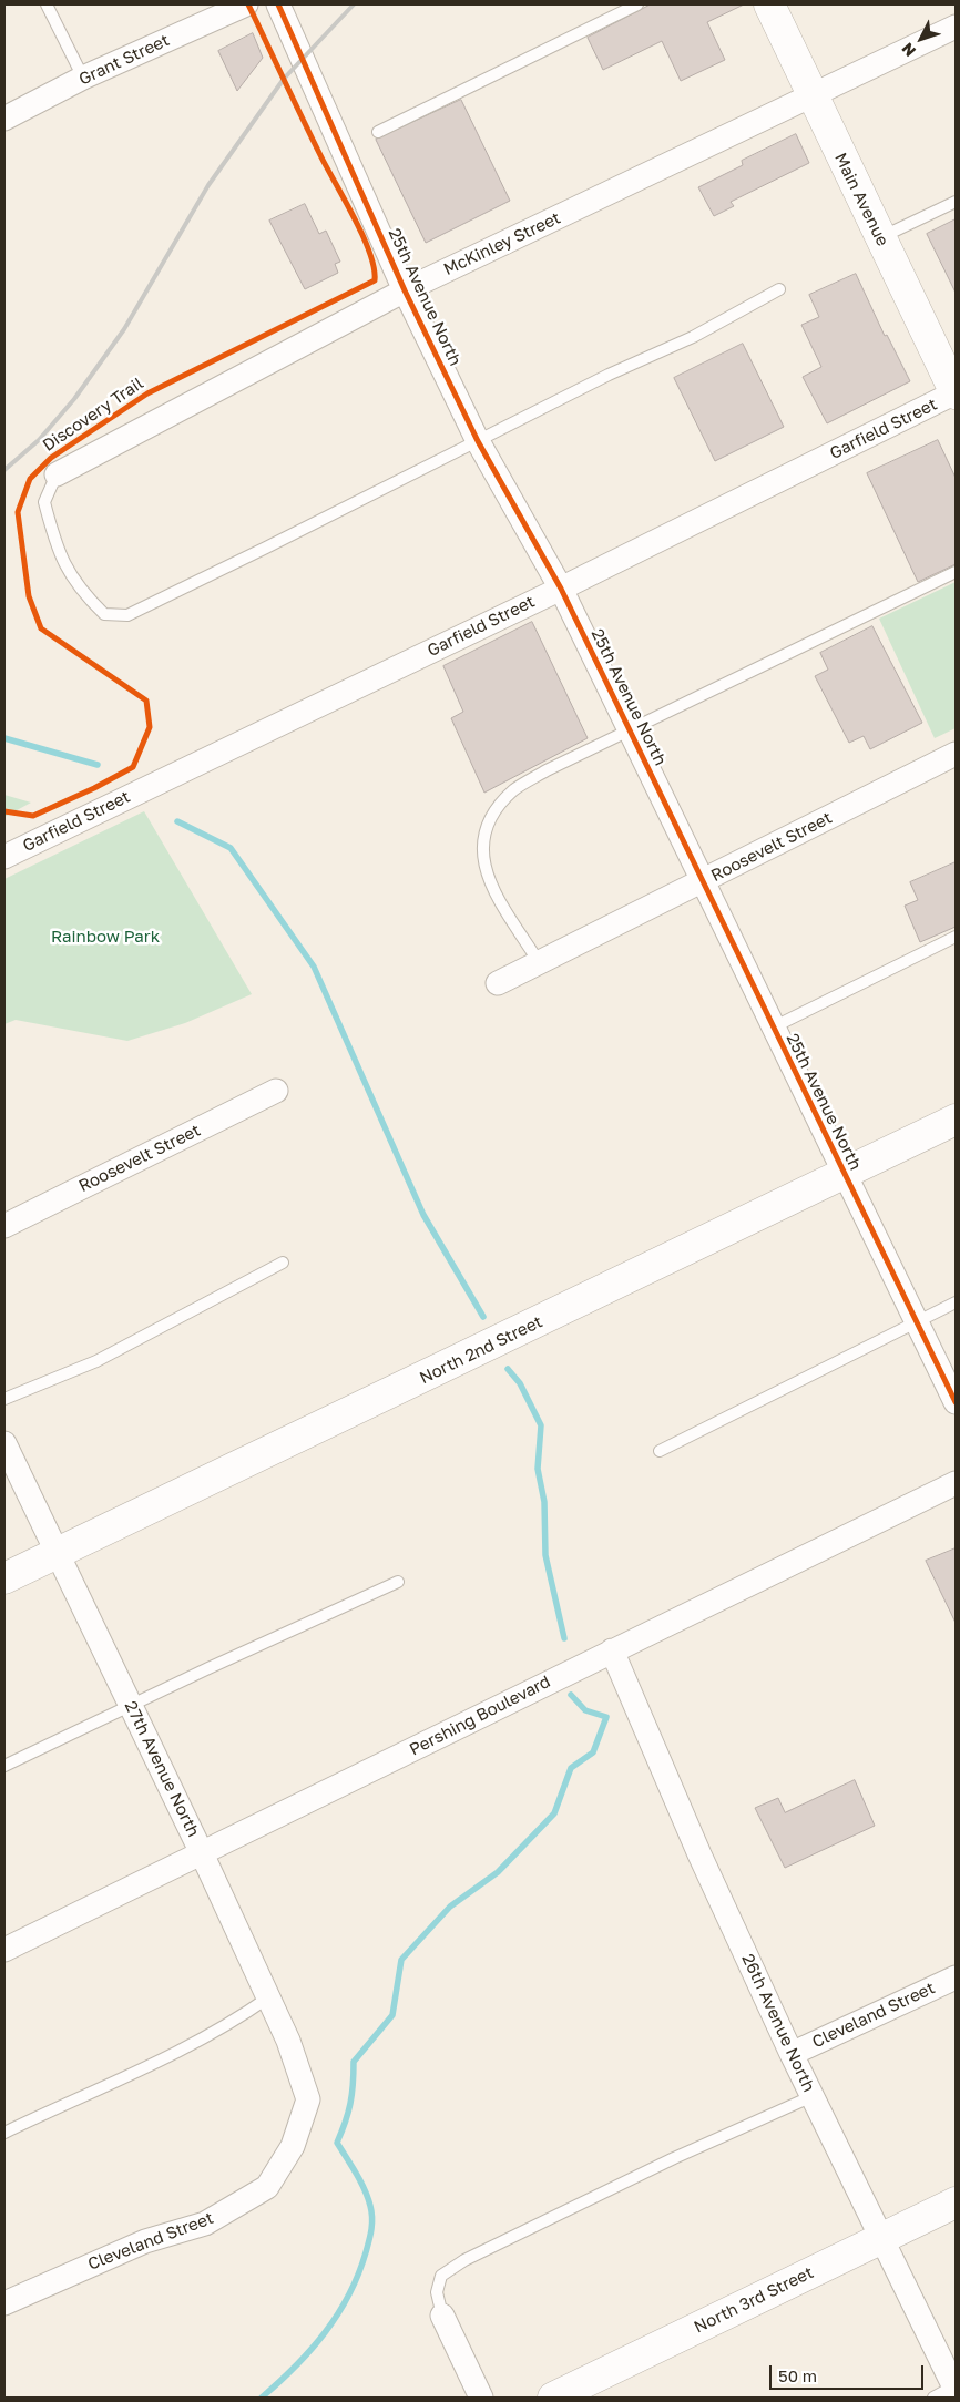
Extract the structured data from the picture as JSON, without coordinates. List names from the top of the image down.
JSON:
{
  "streets": {
    "street": [
      "Grant Street",
      "Main Avenue",
      "McKinley Street",
      "25th Avenue North",
      "Garfield Street",
      "Roosevelt Street",
      "North 2nd Street",
      "Pershing Boulevard",
      "27th Avenue North",
      "Cleveland Street",
      "26th Avenue North",
      "North 3rd Street"
    ],
    "cycle path": ["Discovery Trail"]
  },
  "crossings": [
    ["Main Avenue", "McKinley Street"],
    ["Main Avenue", "Garfield Street"],
    ["McKinley Street", "25th Avenue North"],
    ["25th Avenue North", "Garfield Street"],
    ["25th Avenue North", "Roosevelt Street"],
    ["25th Avenue North", "North 2nd Street"],
    ["North 2nd Street", "27th Avenue North"],
    ["Pershing Boulevard", "27th Avenue North"],
    ["Pershing Boulevard", "26th Avenue North"],
    ["27th Avenue North", "Cleveland Street"],
    ["Cleveland Street", "26th Avenue North"],
    ["26th Avenue North", "North 3rd Street"]
  ],
  "parks": ["Rainbow Park"],
  "scale_bar": "50 m",
  "north": "bottom left"
}
